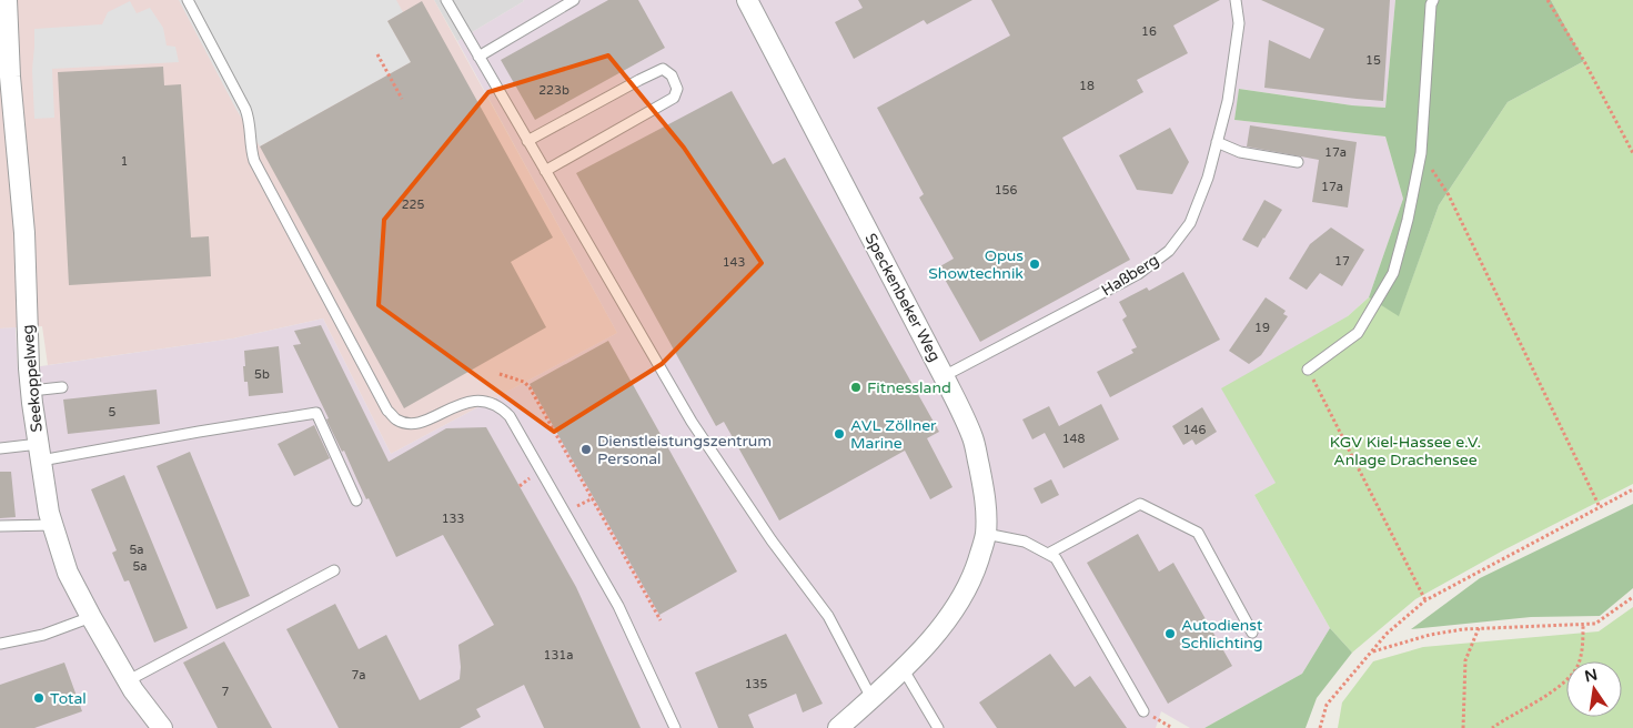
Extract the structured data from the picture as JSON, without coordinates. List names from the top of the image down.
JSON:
{
  "streets": {
    "street": ["Speckenbeker Weg", "Seekoppelweg"],
    "lane": ["Haßberg"]
  },
  "crossings": [
    ["Haßberg", "Speckenbeker Weg"]
  ],
  "parks": ["KGV Kiel-Hassee e.V. Anlage Drachensee"],
  "places": [
    "Opus Showtechnik",
    "Fitnessland",
    "AVL Zöllner Marine",
    "Dienstleistungszentrum Personal",
    "Autodienst Schlichting",
    "Total"
  ],
  "house_numbers": [
    "16",
    "15",
    "18",
    "223b",
    "17a",
    "1",
    "17a",
    "156",
    "225",
    "17",
    "143",
    "19",
    "5b",
    "5",
    "146",
    "148",
    "133",
    "5a",
    "5a",
    "131a",
    "7a",
    "135",
    "7"
  ],
  "north": "top"
}
